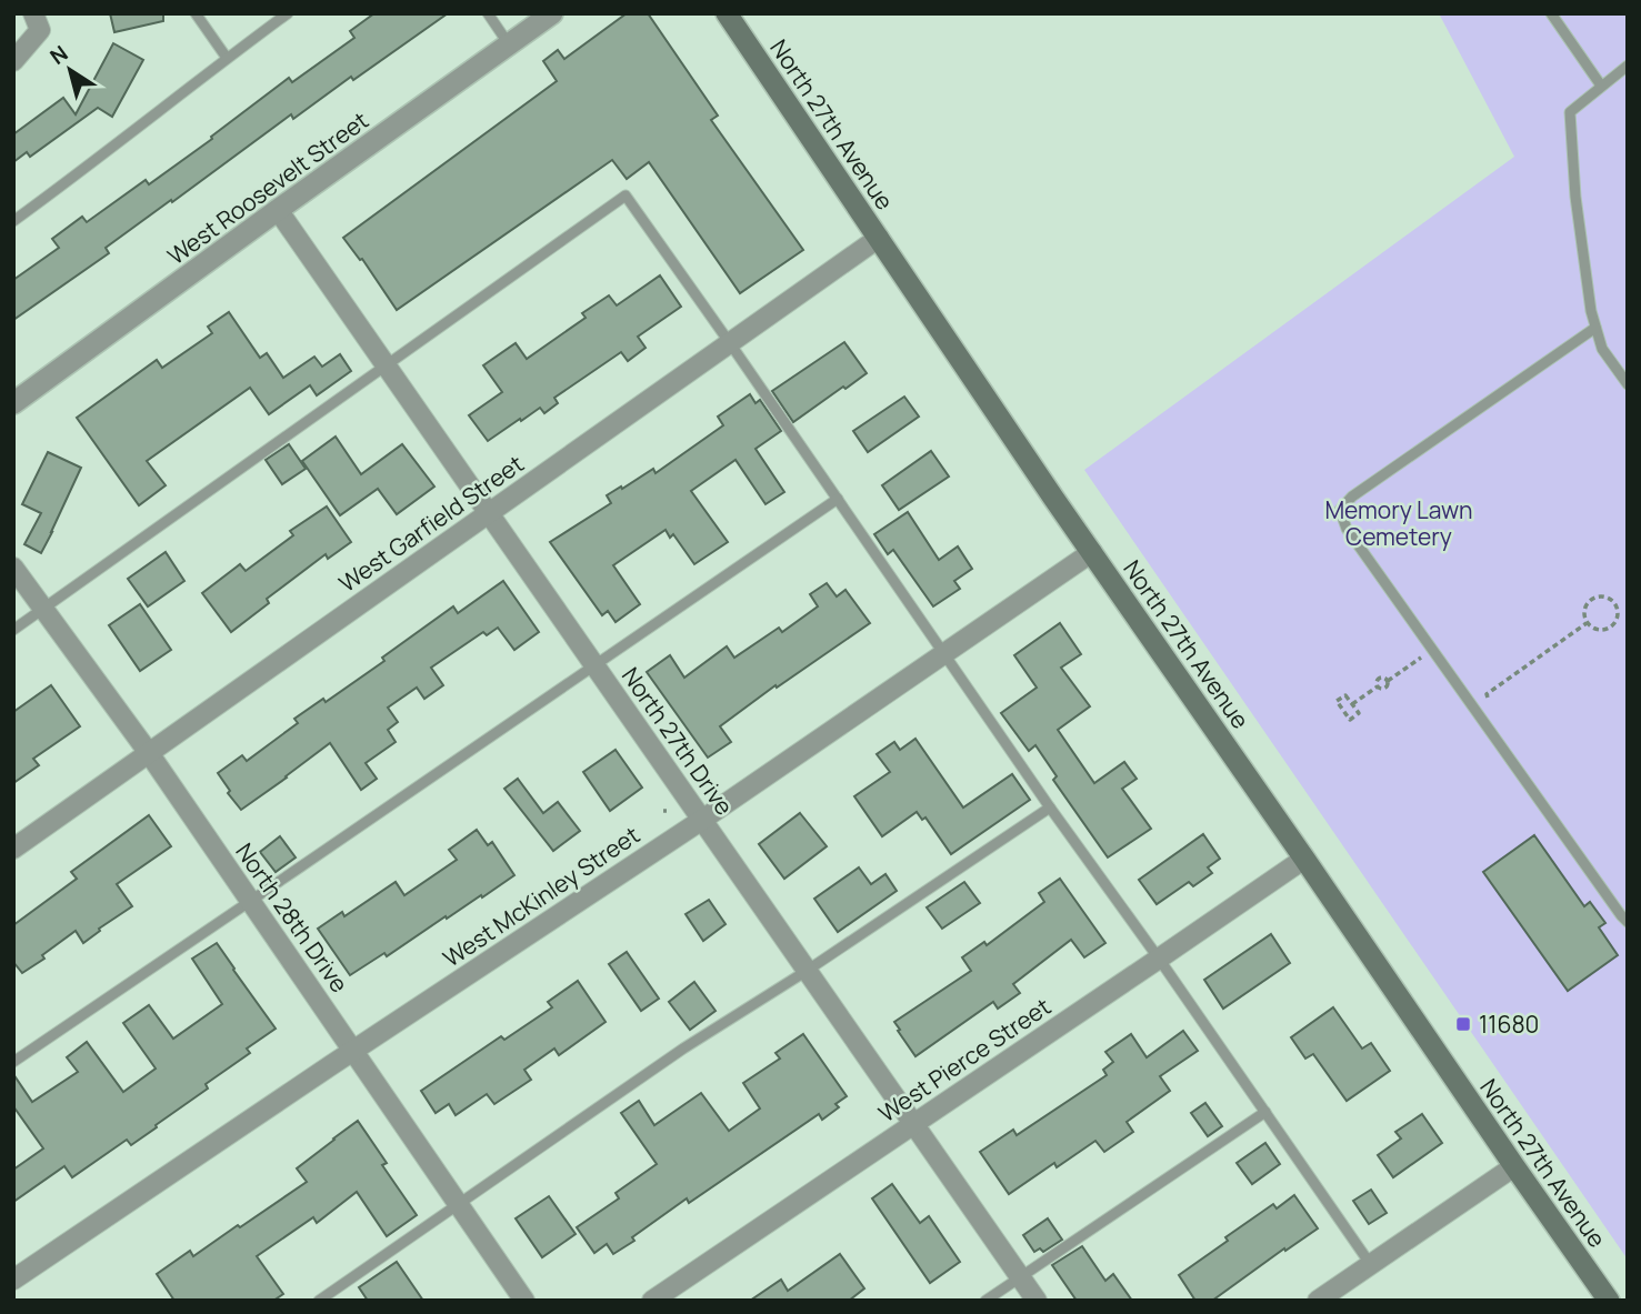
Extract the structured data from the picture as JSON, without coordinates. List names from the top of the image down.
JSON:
{
  "streets": {
    "main road": ["North 27th Avenue"],
    "street": [
      "West Roosevelt Street",
      "West Garfield Street",
      "North 27th Drive",
      "West McKinley Street",
      "North 28th Drive",
      "West Pierce Street"
    ]
  },
  "crossings": [
    ["North 27th Avenue", "West Garfield Street"],
    ["North 27th Avenue", "West McKinley Street"],
    ["North 27th Avenue", "West Pierce Street"],
    ["West Roosevelt Street", "North 27th Drive"],
    ["West Garfield Street", "North 27th Drive"],
    ["West Garfield Street", "North 28th Drive"],
    ["North 27th Drive", "West McKinley Street"],
    ["North 27th Drive", "West Pierce Street"],
    ["West McKinley Street", "North 28th Drive"]
  ],
  "parks": ["Memory Lawn Cemetery"],
  "places": {
    "transit": ["11680"]
  },
  "north": "top left"
}
